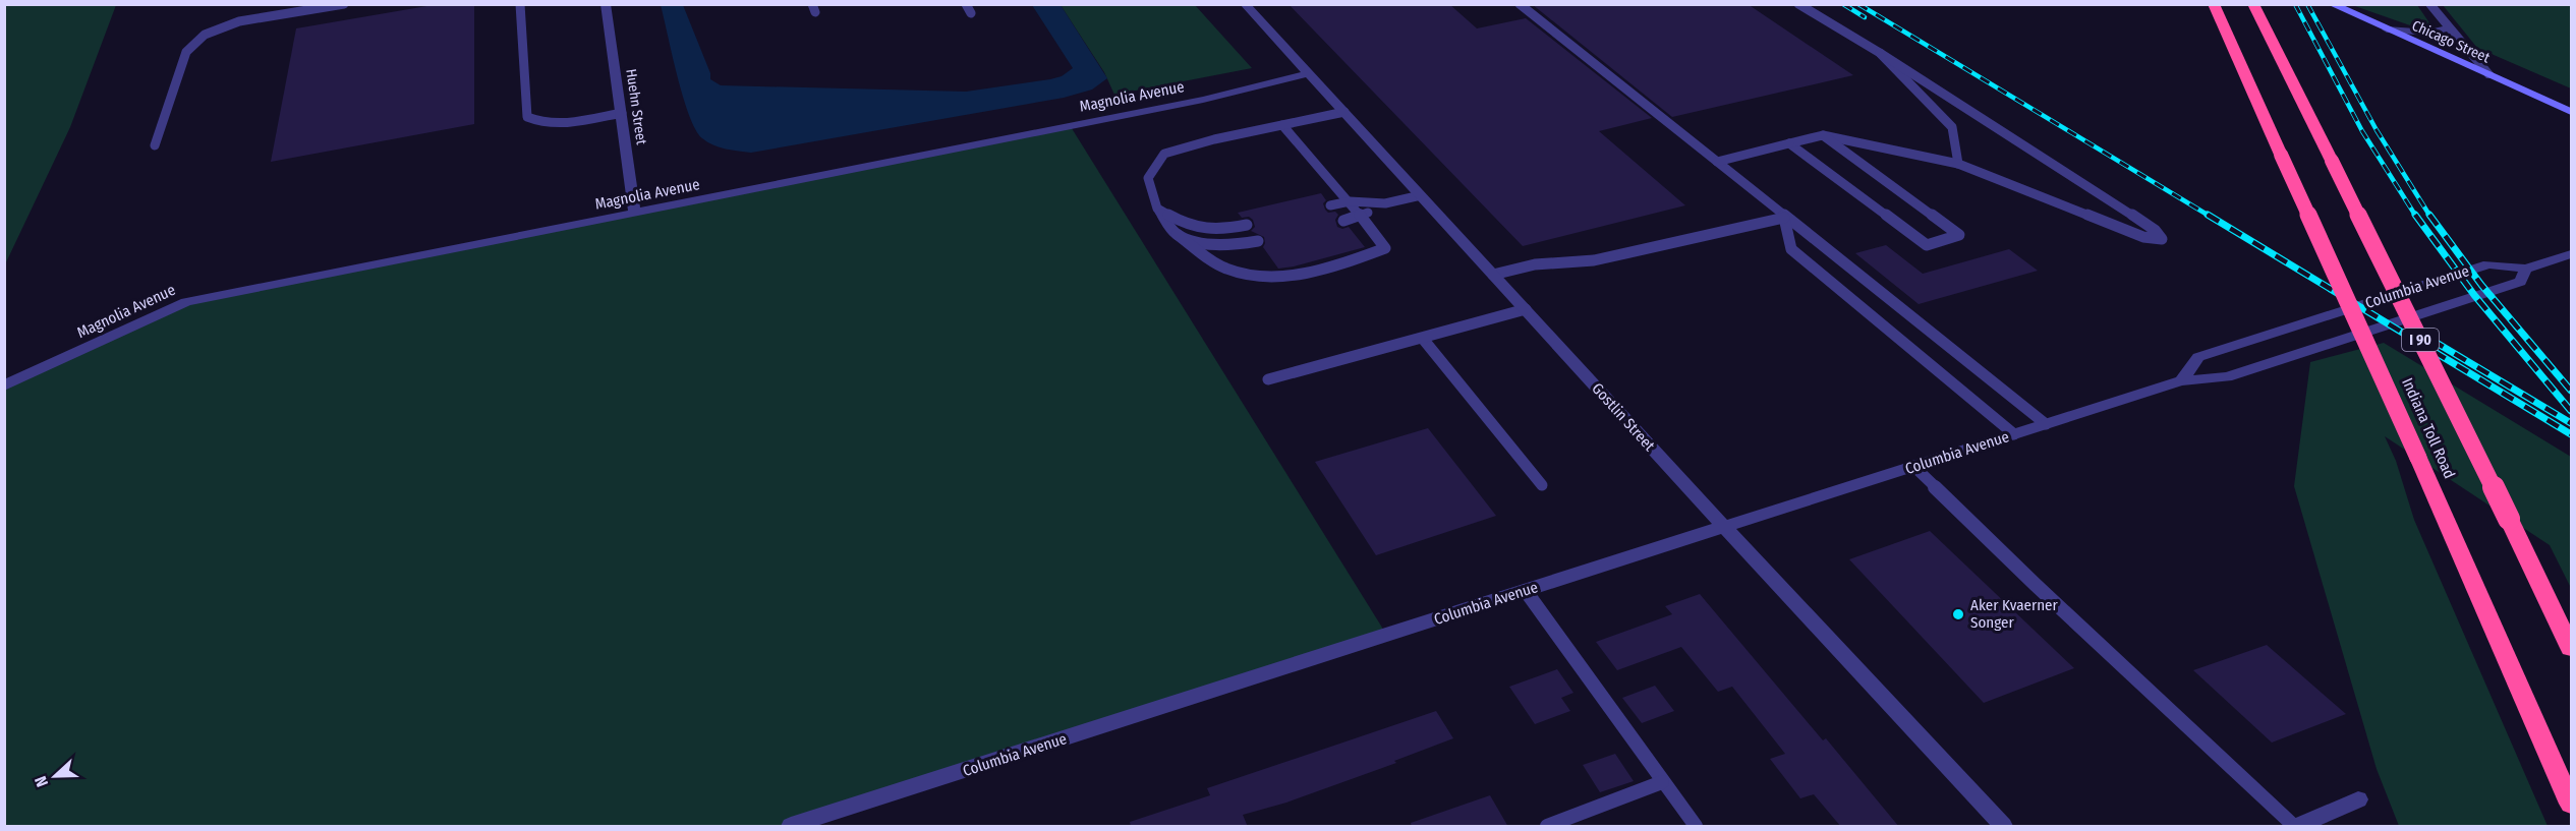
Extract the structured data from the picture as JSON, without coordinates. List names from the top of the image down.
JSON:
{
  "streets": {
    "highway": ["I 90", "Indiana Toll Road"],
    "main road": ["Chicago Street"],
    "street": [
      "Magnolia Avenue",
      "Huehn Street",
      "Columbia Avenue",
      "Gostlin Street"
    ]
  },
  "crossings": [
    ["Magnolia Avenue", "Huehn Street"],
    ["Magnolia Avenue", "Gostlin Street"],
    ["Columbia Avenue", "Gostlin Street"]
  ],
  "places": ["Aker Kvaerner Songer"],
  "north": "left"
}
